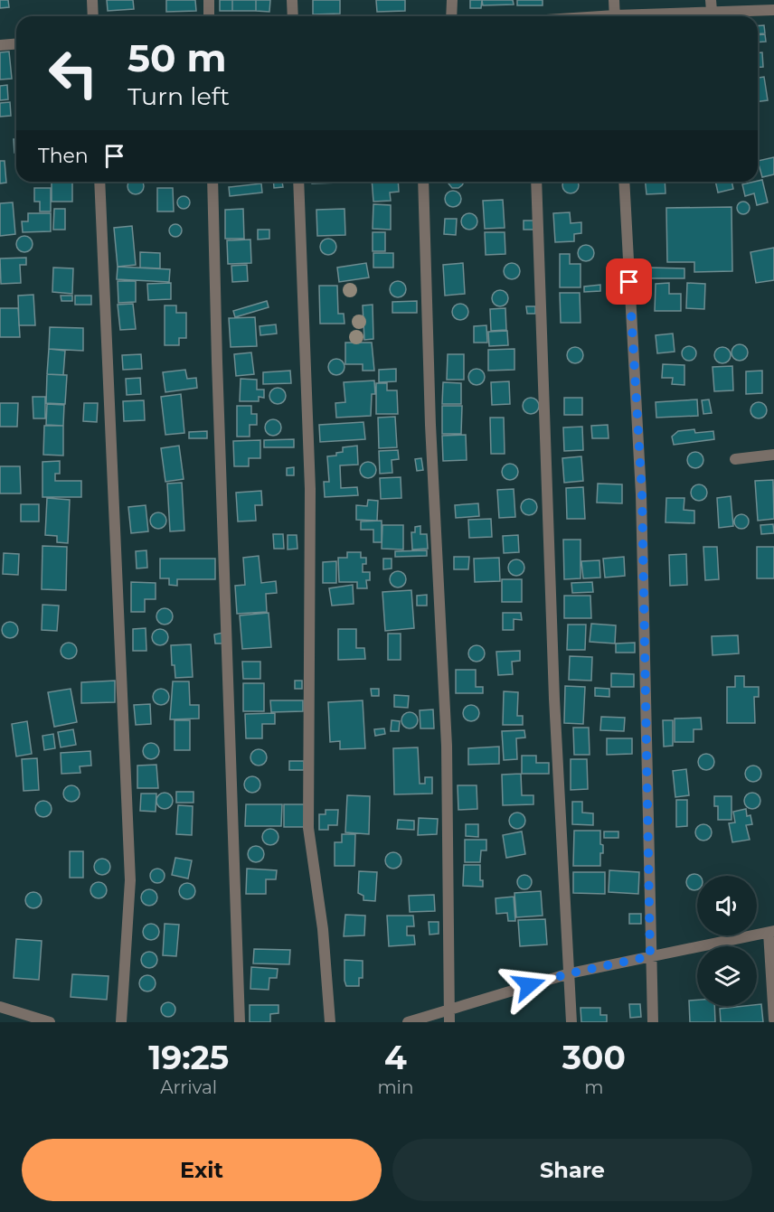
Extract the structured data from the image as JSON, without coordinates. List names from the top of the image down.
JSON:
{
  "page": {
    "turn": ["50 m", "Turn left"],
    "then": "Then",
    "eta": [
      "19:25",
      "Arrival",
      "4",
      "min",
      "300",
      "m"
    ],
    "buttons": ["Exit", "Share"]
  }
}
